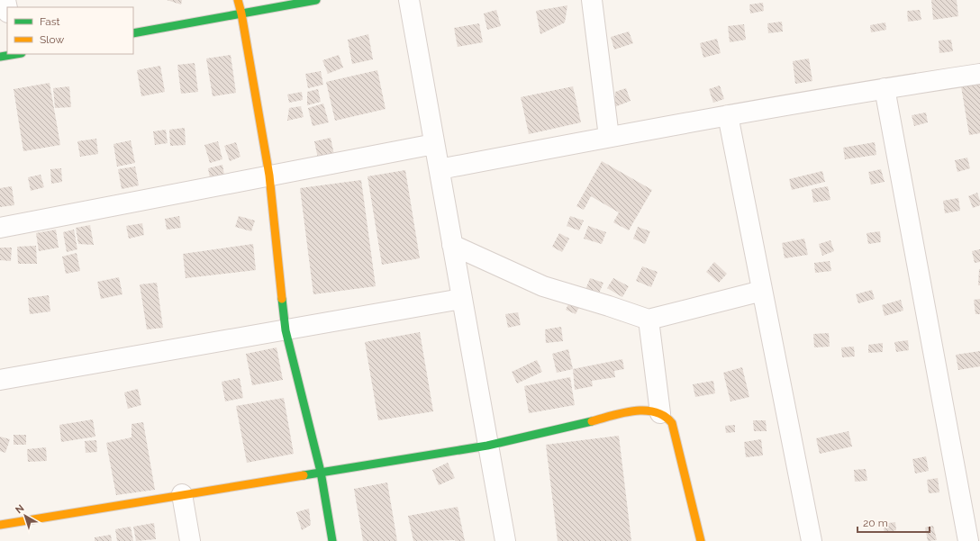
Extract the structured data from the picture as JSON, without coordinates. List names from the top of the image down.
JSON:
{
  "legend": ["Fast", "Slow"],
  "scale_bar": "20 m",
  "north": "top left"
}
